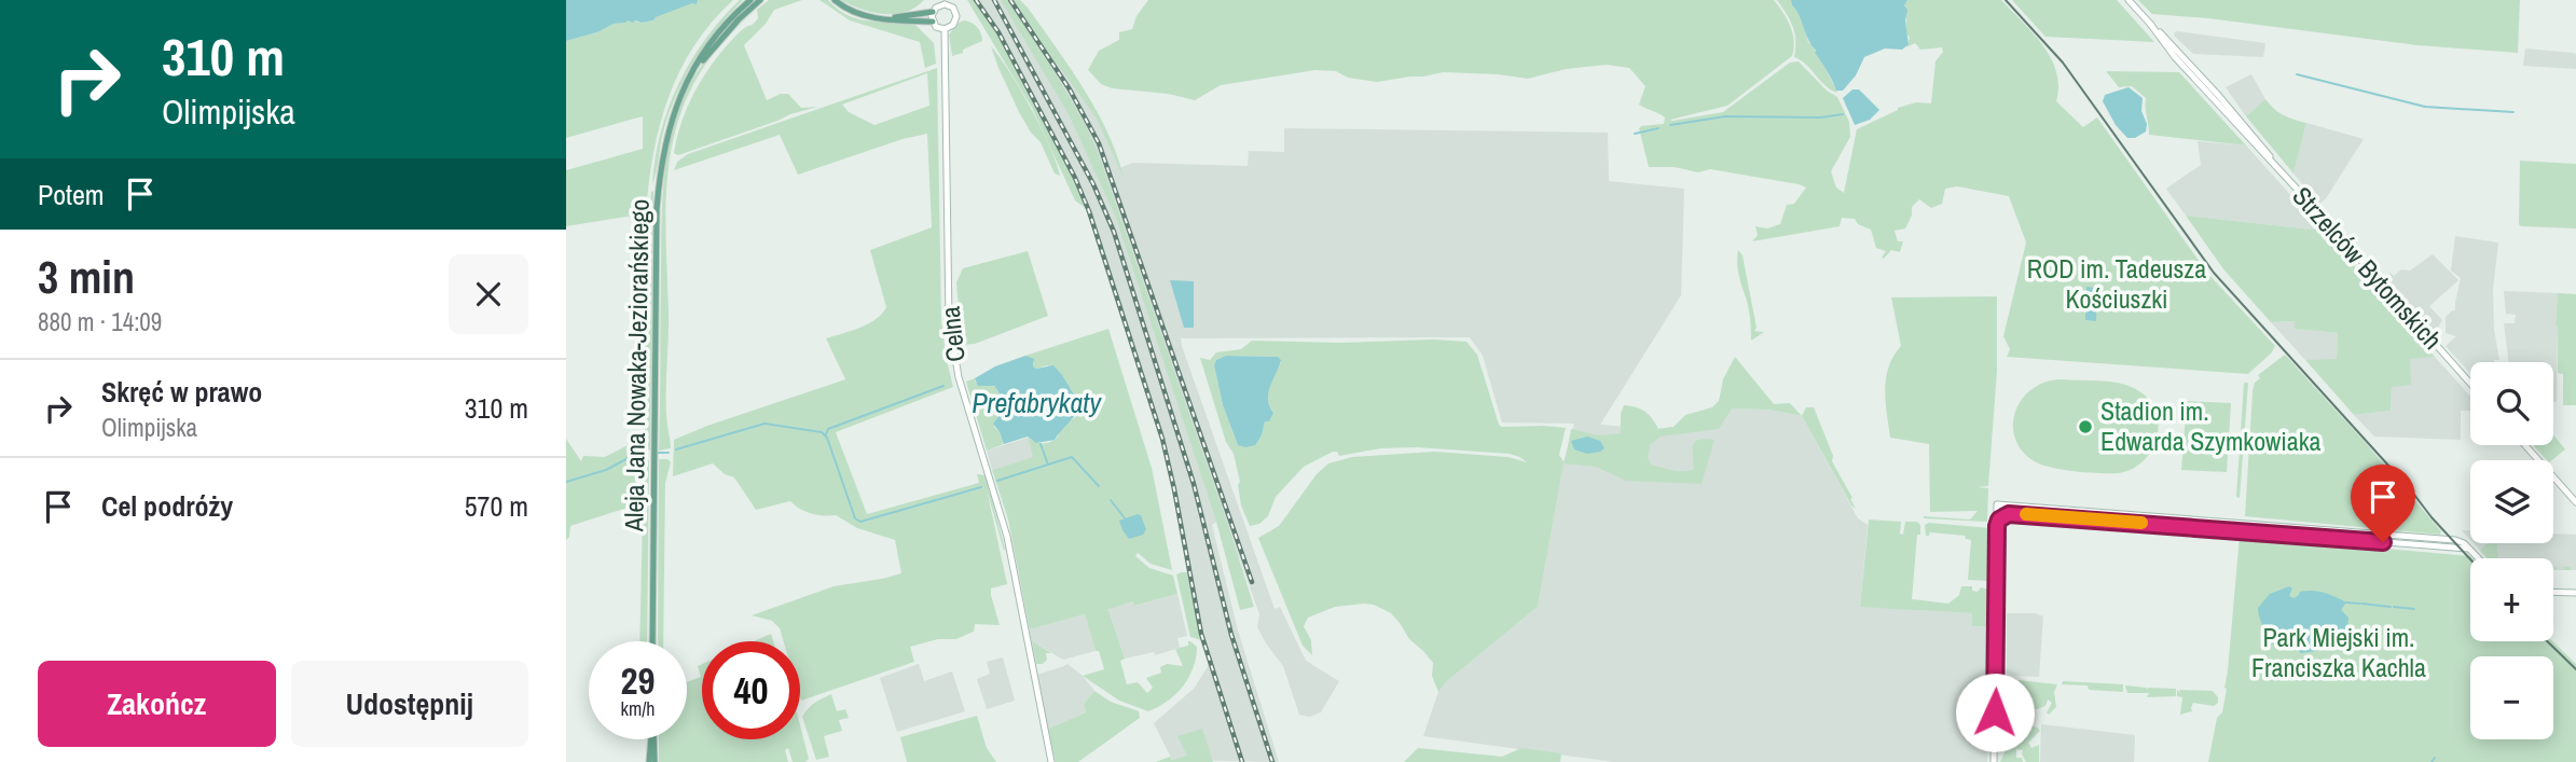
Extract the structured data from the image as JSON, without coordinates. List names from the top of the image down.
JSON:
{
  "streets": {
    "main road": ["Aleja Jana Nowaka-Jeziorańskiego"],
    "street": ["Strzelców Bytomskich", "Celna"]
  },
  "water": ["Prefabrykaty"],
  "parks": ["ROD im. Tadeusza Kościuszki", "Park Miejski im. Franciszka Kachla"],
  "places": ["Stadion im. Edwarda Szymkowiaka"],
  "page": {
    "turn": ["310 m", "Olimpijska"],
    "then": "Potem",
    "heading": ["3 min", "880 m · 14:09"],
    "list": [
      {
        "name": "Skręć w prawo",
        "note": "Olimpijska",
        "value": "310 m"
      },
      {
        "name": "Cel podróży",
        "value": "570 m"
      }
    ],
    "map_buttons": ["+", "−"],
    "speed": "29 km/h",
    "limit": "40",
    "buttons": ["Zakończ", "Udostępnij"]
  }
}
